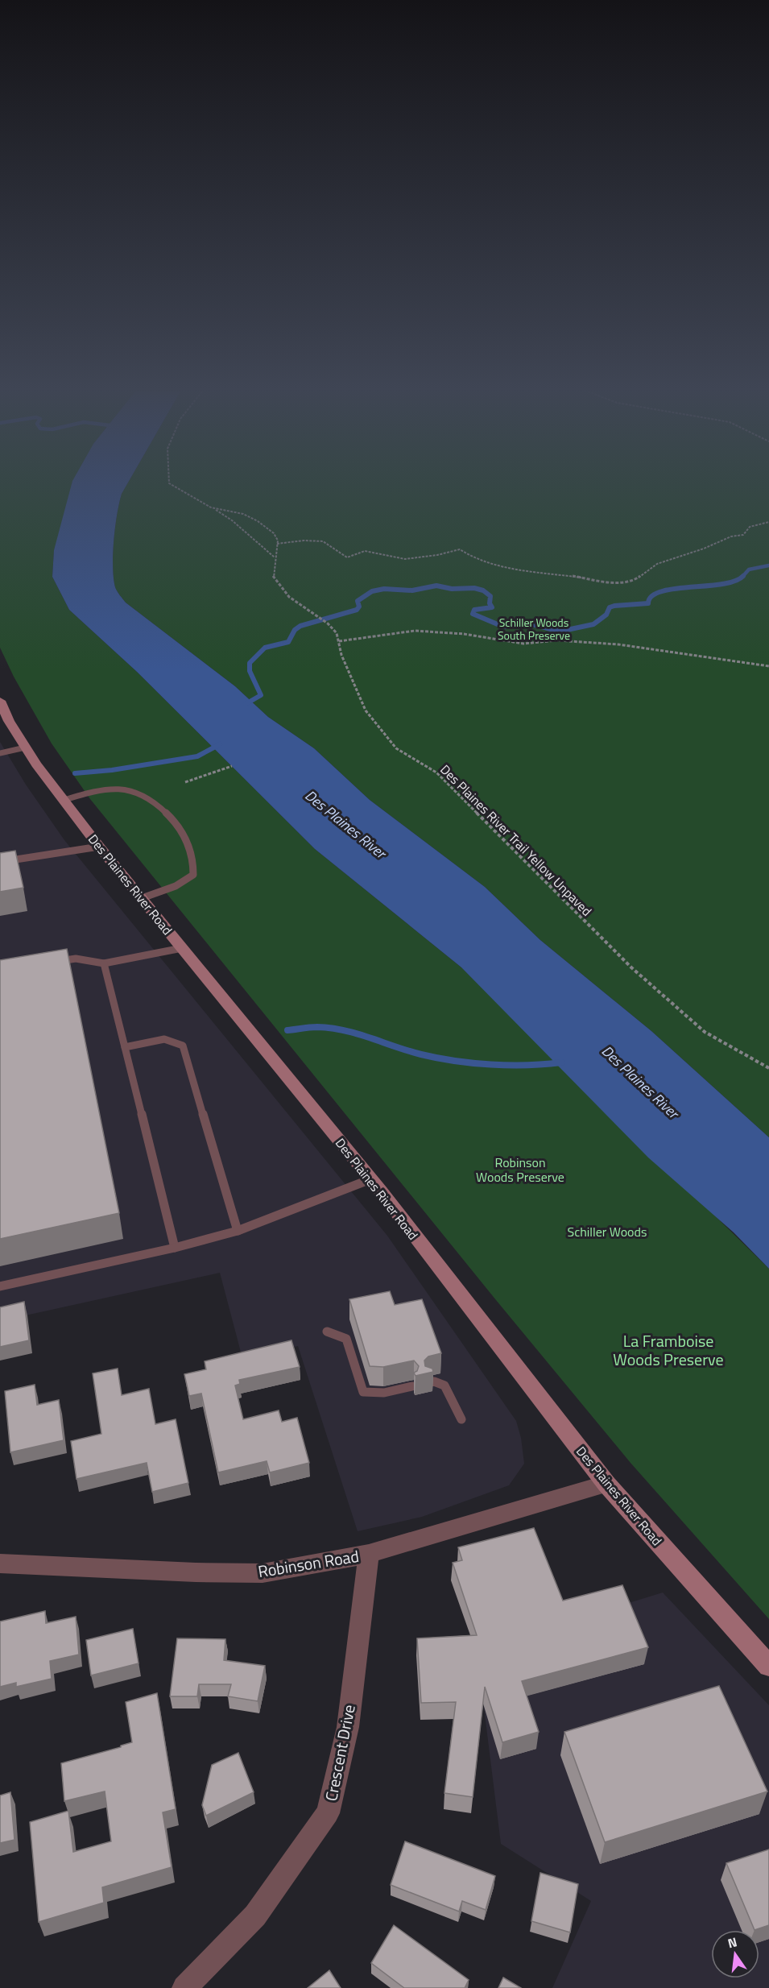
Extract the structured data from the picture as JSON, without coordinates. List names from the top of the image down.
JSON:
{
  "streets": {
    "main road": ["Des Plaines River Road"],
    "street": ["Robinson Road", "Crescent Drive"],
    "path": ["Des Plaines River Trail Yellow Unpaved"]
  },
  "crossings": [
    ["Des Plaines River Road", "Robinson Road"],
    ["Robinson Road", "Crescent Drive"]
  ],
  "water": ["Des Plaines River"],
  "parks": [
    "Schiller Woods South Preserve",
    "Robinson Woods Preserve",
    "Schiller Woods",
    "La Framboise Woods Preserve"
  ],
  "north": "top"
}
